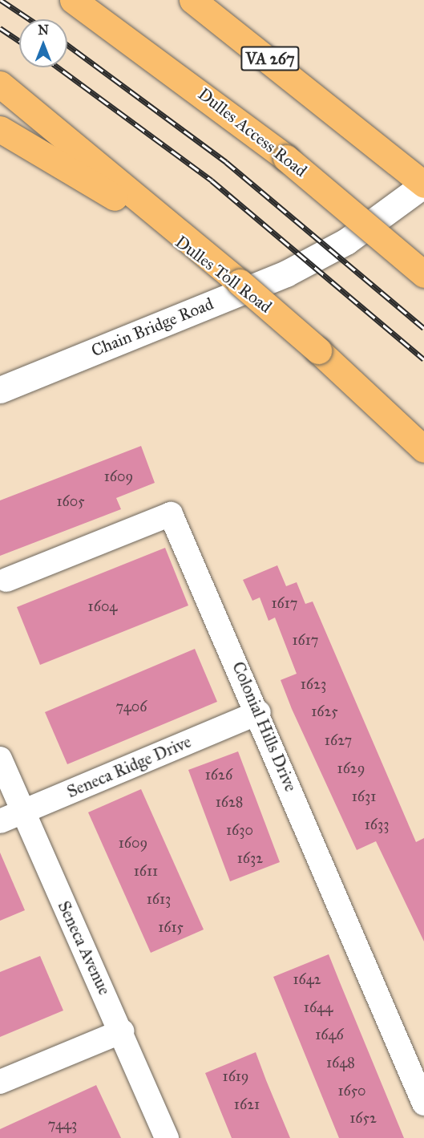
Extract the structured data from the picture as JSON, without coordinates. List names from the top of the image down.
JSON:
{
  "streets": {
    "highway": ["VA 267", "Dulles Access Road", "Dulles Toll Road"],
    "street": [
      "Chain Bridge Road",
      "Colonial Hills Drive",
      "Seneca Ridge Drive",
      "Seneca Avenue"
    ]
  },
  "crossings": [
    ["VA 267", "Chain Bridge Road"],
    ["Colonial Hills Drive", "Seneca Ridge Drive"],
    ["Seneca Ridge Drive", "Seneca Avenue"]
  ],
  "house_numbers": [
    "1609",
    "1605",
    "1617",
    "1604",
    "1617",
    "1623",
    "7406",
    "1625",
    "1627",
    "1629",
    "1626",
    "1631",
    "1628",
    "1633",
    "1630",
    "1609",
    "1632",
    "1611",
    "1613",
    "1615",
    "1642",
    "1644",
    "1646",
    "1648",
    "1619",
    "1650",
    "1621",
    "1652",
    "7443"
  ],
  "north": "top"
}
